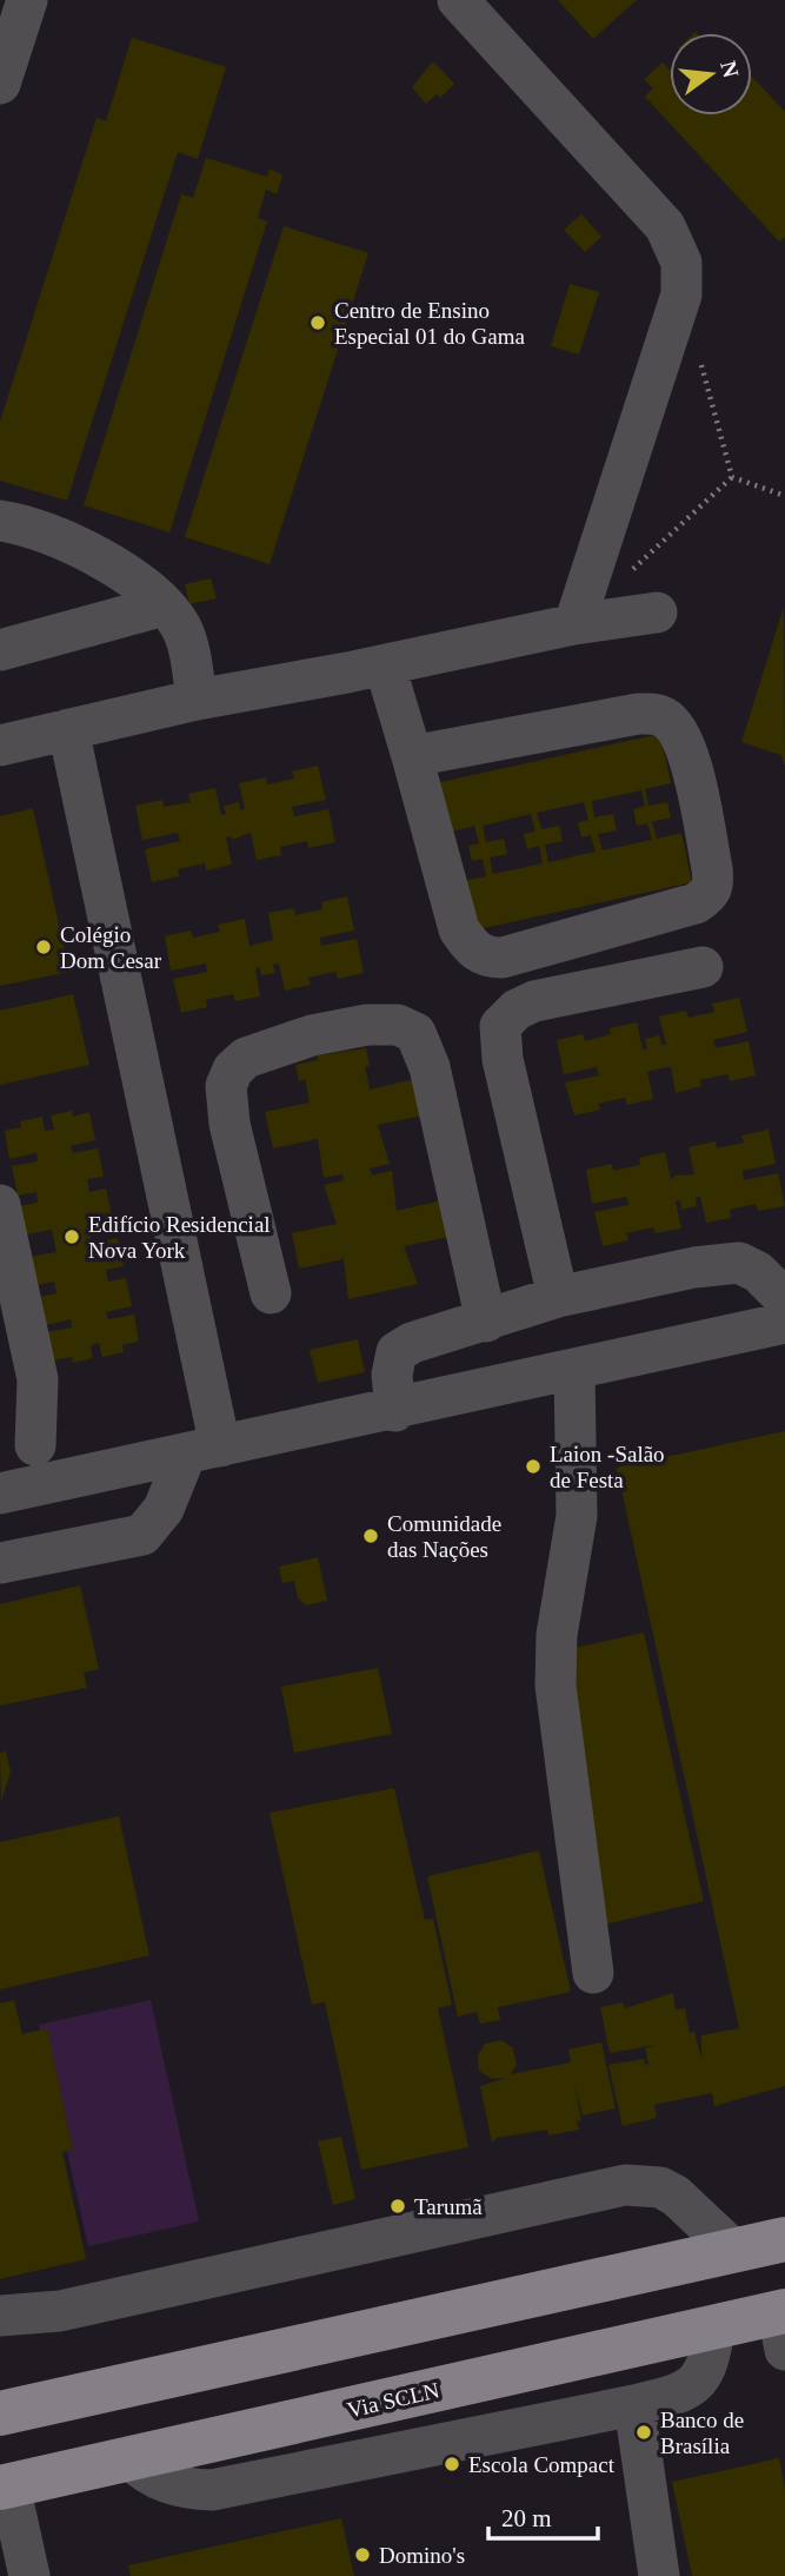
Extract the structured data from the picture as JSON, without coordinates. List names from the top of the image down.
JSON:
{
  "streets": {
    "main road": ["Via SCLN"]
  },
  "places": [
    "Centro de Ensino Especial 01 do Gama",
    "Colégio Dom Cesar",
    "Edifício Residencial Nova York",
    "Laion -Salão de Festa",
    "Comunidade das Nações",
    "Tarumã",
    "Banco de Brasília",
    "Escola Compact",
    "Domino's"
  ],
  "scale_bar": "20 m",
  "north": "right"
}
